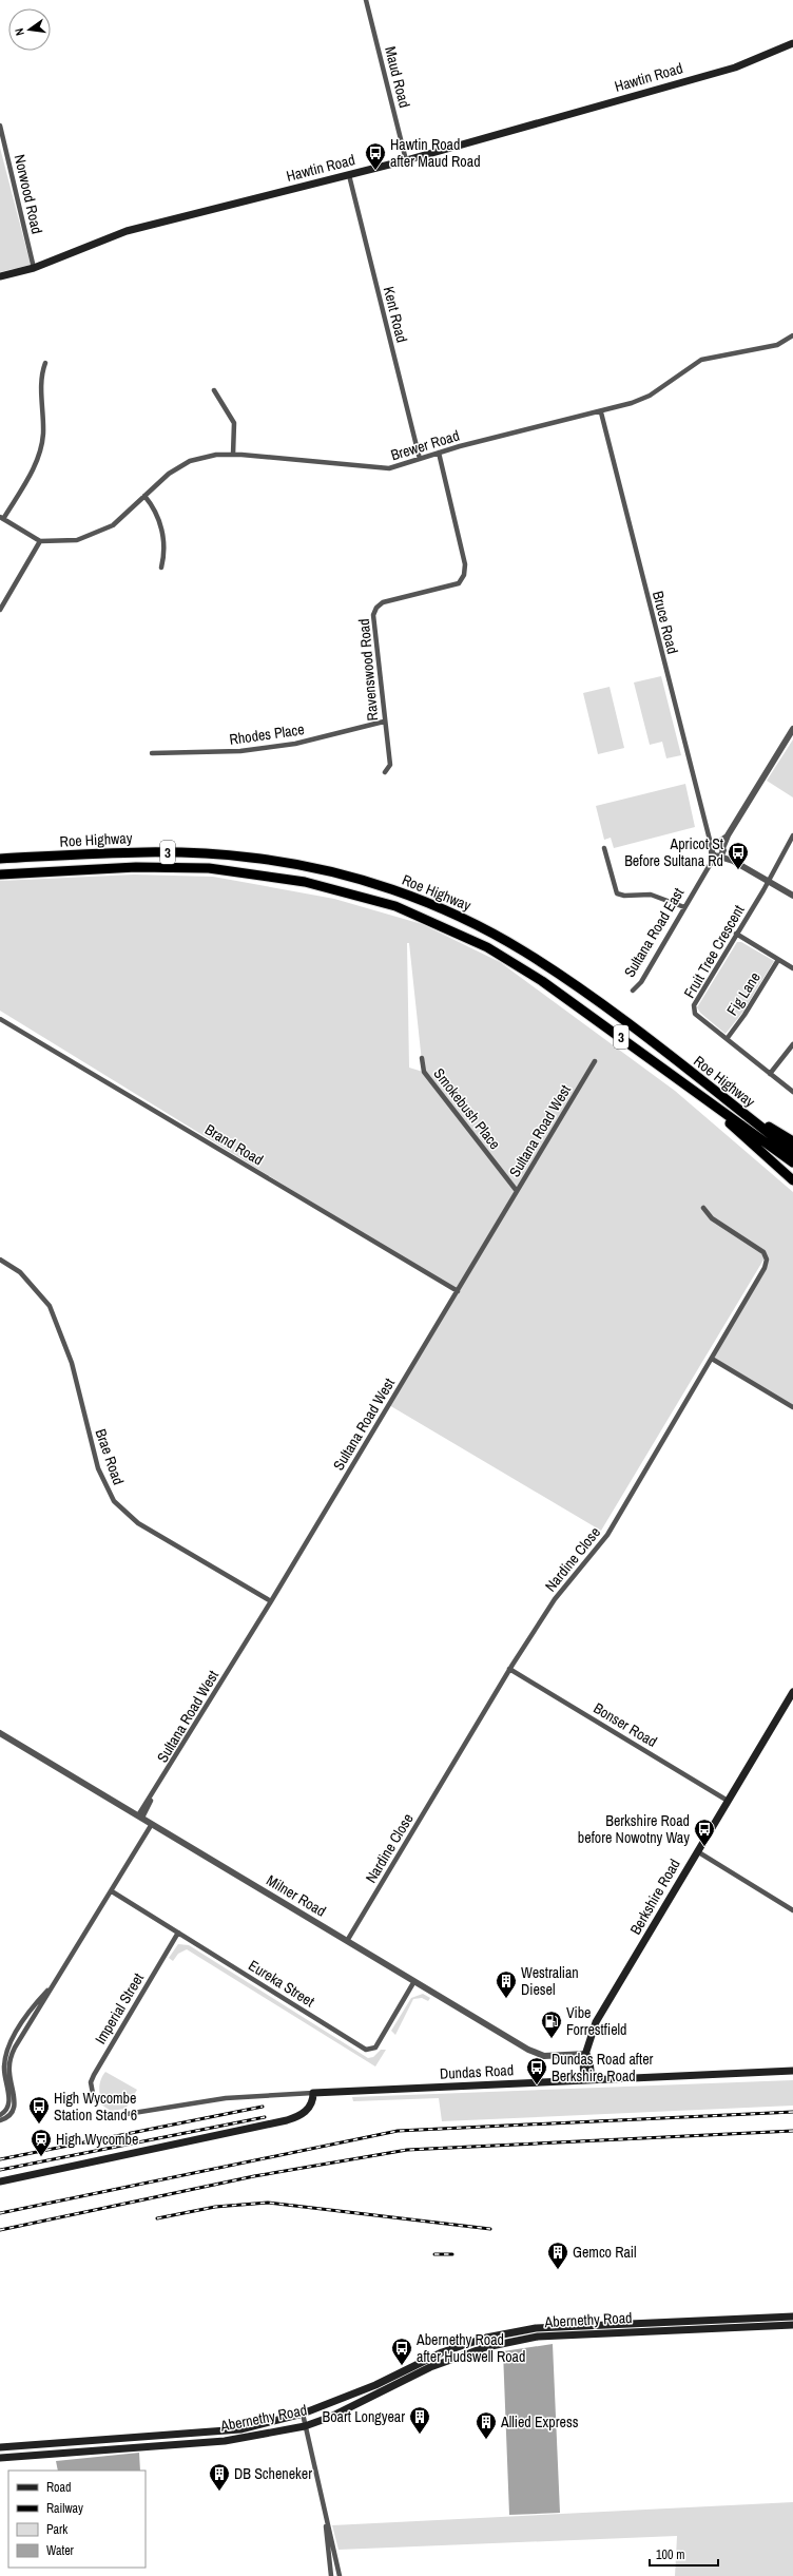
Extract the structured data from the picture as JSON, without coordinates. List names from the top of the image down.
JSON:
{
  "streets": {
    "highway": ["Roe Highway", "3"],
    "main road": [
      "Hawtin Road",
      "Berkshire Road",
      "Dundas Road",
      "Abernethy Road"
    ],
    "street": [
      "Maud Road",
      "Norwood Road",
      "Kent Road",
      "Brewer Road",
      "Bruce Road",
      "Ravenswood Road",
      "Rhodes Place",
      "Sultana Road East",
      "Fruit Tree Crescent",
      "Fig Lane",
      "Smokebush Place",
      "Sultana Road West",
      "Brand Road",
      "Brae Road",
      "Nardine Close",
      "Bonser Road",
      "Milner Road",
      "Eureka Street",
      "Imperial Street"
    ]
  },
  "crossings": [
    ["Maud Road", "Hawtin Road"],
    ["Hawtin Road", "Norwood Road"],
    ["Hawtin Road", "Kent Road"],
    ["Kent Road", "Brewer Road"],
    ["Brewer Road", "Bruce Road"],
    ["Brewer Road", "Ravenswood Road"],
    ["Bruce Road", "Sultana Road East"],
    ["Ravenswood Road", "Rhodes Place"],
    ["Fruit Tree Crescent", "Fig Lane"],
    ["Smokebush Place", "Sultana Road West"],
    ["Sultana Road West", "Brand Road"],
    ["Sultana Road West", "Brae Road"],
    ["Sultana Road West", "Milner Road"],
    ["Nardine Close", "Bonser Road"],
    ["Nardine Close", "Milner Road"],
    ["Bonser Road", "Berkshire Road"],
    ["Milner Road", "Berkshire Road"],
    ["Milner Road", "Eureka Street"],
    ["Berkshire Road", "Dundas Road"],
    ["Eureka Street", "Imperial Street"]
  ],
  "places": {
    "bus stop": [
      "Hawtin Road after Maud Road",
      "Apricot St Before Sultana Rd",
      "Berkshire Road before Nowotny Way",
      "Dundas Road after Berkshire Road",
      "High Wycombe Station Stand 6",
      "Abernethy Road after Hudswell Road"
    ],
    "building": [
      "Westralian Diesel",
      "Gemco Rail",
      "Boart Longyear",
      "Allied Express",
      "DB Scheneker"
    ],
    "fuel station": ["Vibe Forrestfield"],
    "station": ["High Wycombe"]
  },
  "legend": [
    "Road",
    "Railway",
    "Park",
    "Water"
  ],
  "scale_bar": "100 m",
  "north": "left"
}
